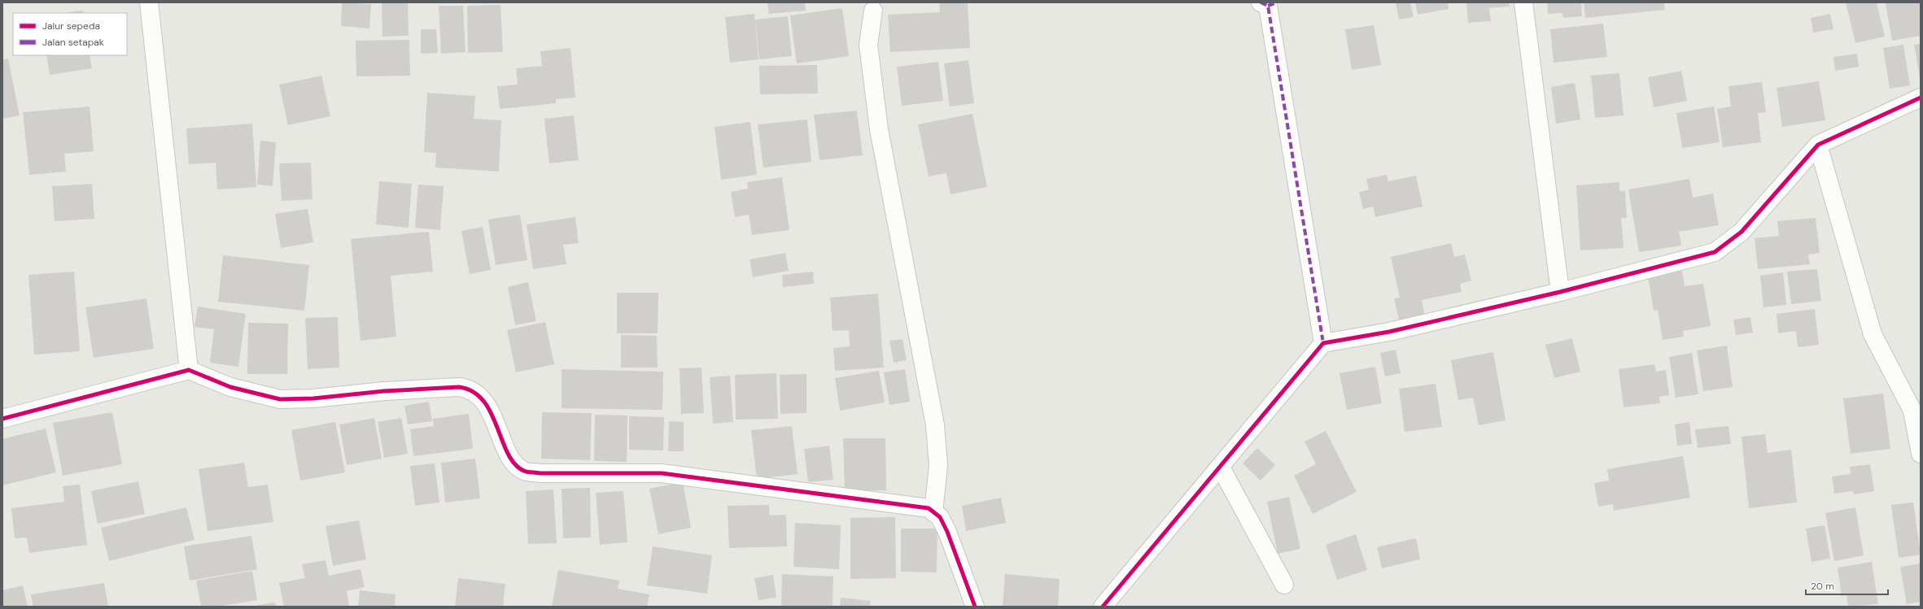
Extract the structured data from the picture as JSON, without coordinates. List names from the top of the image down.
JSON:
{
  "legend": ["Jalur sepeda", "Jalan setapak"],
  "scale_bar": "20 m"
}
